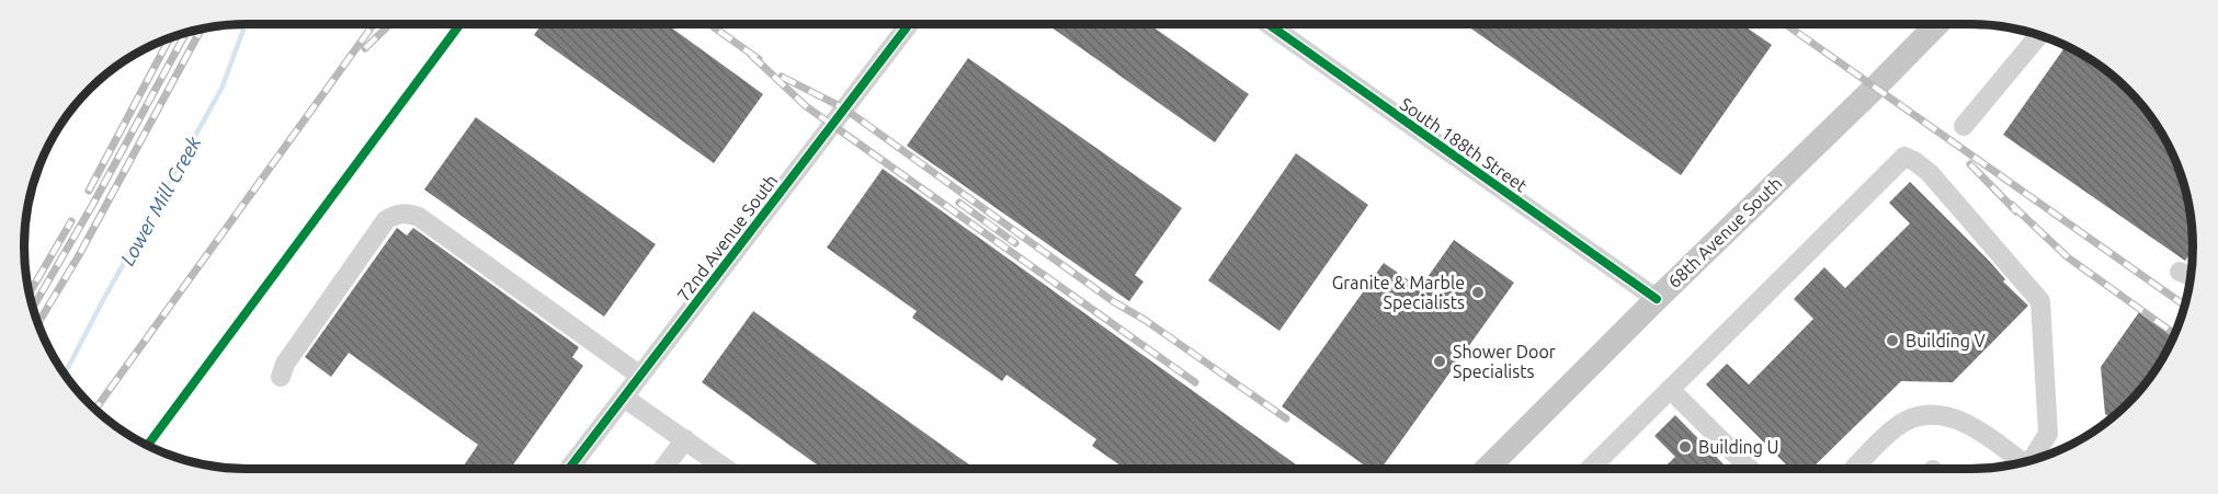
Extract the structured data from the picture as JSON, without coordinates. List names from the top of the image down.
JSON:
{
  "streets": {
    "main road": ["68th Avenue South"],
    "street": ["South 188th Street", "72nd Avenue South"]
  },
  "crossings": [
    ["South 188th Street", "68th Avenue South"]
  ],
  "water": ["Lower Mill Creek"],
  "places": [
    "Granite & Marble Specialists",
    "Building V",
    "Shower Door Specialists",
    "Building U"
  ]
}
